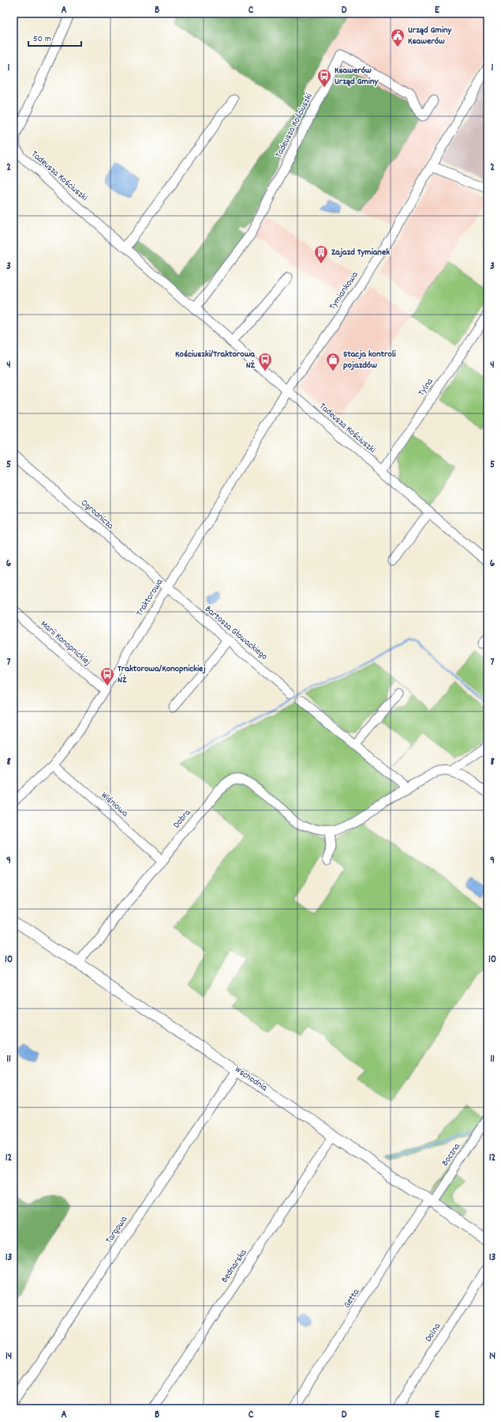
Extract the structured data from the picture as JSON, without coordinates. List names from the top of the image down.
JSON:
{
  "streets": {
    "street": [
      "Tadeusza Kościuszki",
      "Tymiankowa",
      "Tylna",
      "Ogrodnicza",
      "Traktorowa",
      "Bartosza Głowackiego",
      "Marii Konopnickiej",
      "Wiśniowa",
      "Dobra",
      "Wschodnia",
      "Boczna",
      "Targowa",
      "Bednarska",
      "Getta",
      "Dolna"
    ]
  },
  "crossings": [
    ["Tadeusza Kościuszki", "Tymiankowa"],
    ["Tadeusza Kościuszki", "Tylna"],
    ["Tadeusza Kościuszki", "Traktorowa"],
    ["Tymiankowa", "Traktorowa"],
    ["Ogrodnicza", "Traktorowa"],
    ["Ogrodnicza", "Bartosza Głowackiego"],
    ["Traktorowa", "Bartosza Głowackiego"],
    ["Traktorowa", "Marii Konopnickiej"],
    ["Traktorowa", "Wiśniowa"],
    ["Wiśniowa", "Dobra"],
    ["Dobra", "Wschodnia"],
    ["Wschodnia", "Boczna"],
    ["Wschodnia", "Targowa"],
    ["Wschodnia", "Bednarska"],
    ["Wschodnia", "Getta"],
    ["Boczna", "Getta"]
  ],
  "places": {
    "public building": ["Urząd Gminy Ksawerów"],
    "bus stop": ["Ksawerów Urząd Gminy", "Kościuszki/Traktorowa NŻ", "Traktorowa/Konopnickiej NŻ"],
    "building": ["Zajazd Tymianek"],
    "shop": ["Stacja kontroli pojazdów"]
  },
  "scale_bar": "50 m",
  "grid": {
    "columns": [
      "A",
      "B",
      "C",
      "D",
      "E"
    ],
    "rows": [
      "1",
      "2",
      "3",
      "4",
      "5",
      "6",
      "7",
      "8",
      "9",
      "10",
      "11",
      "12",
      "13",
      "14"
    ]
  }
}
